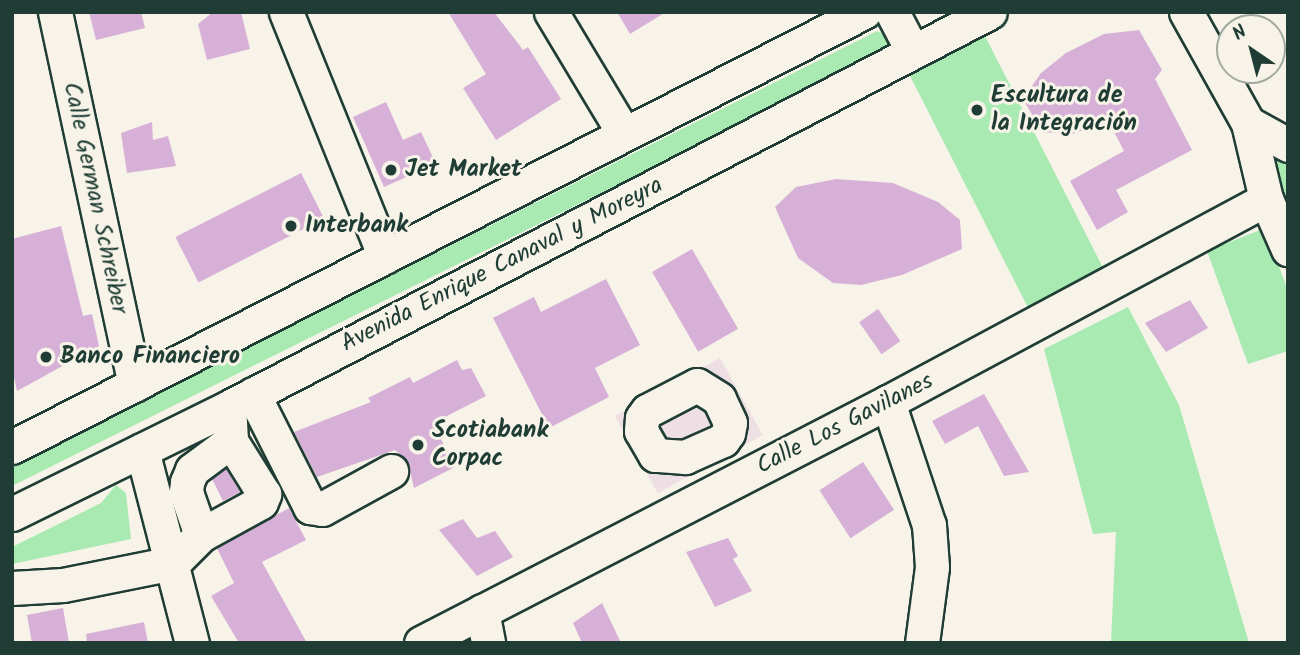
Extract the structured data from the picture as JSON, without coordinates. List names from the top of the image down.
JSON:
{
  "streets": {
    "street": ["Calle German Schreiber", "Avenida Enrique Canaval y Moreyra", "Calle Los Gavilanes"]
  },
  "places": [
    "Escultura de la Integración",
    "Jet Market",
    "Interbank",
    "Banco Financiero",
    "Scotiabank Corpac"
  ],
  "north": "top left"
}
